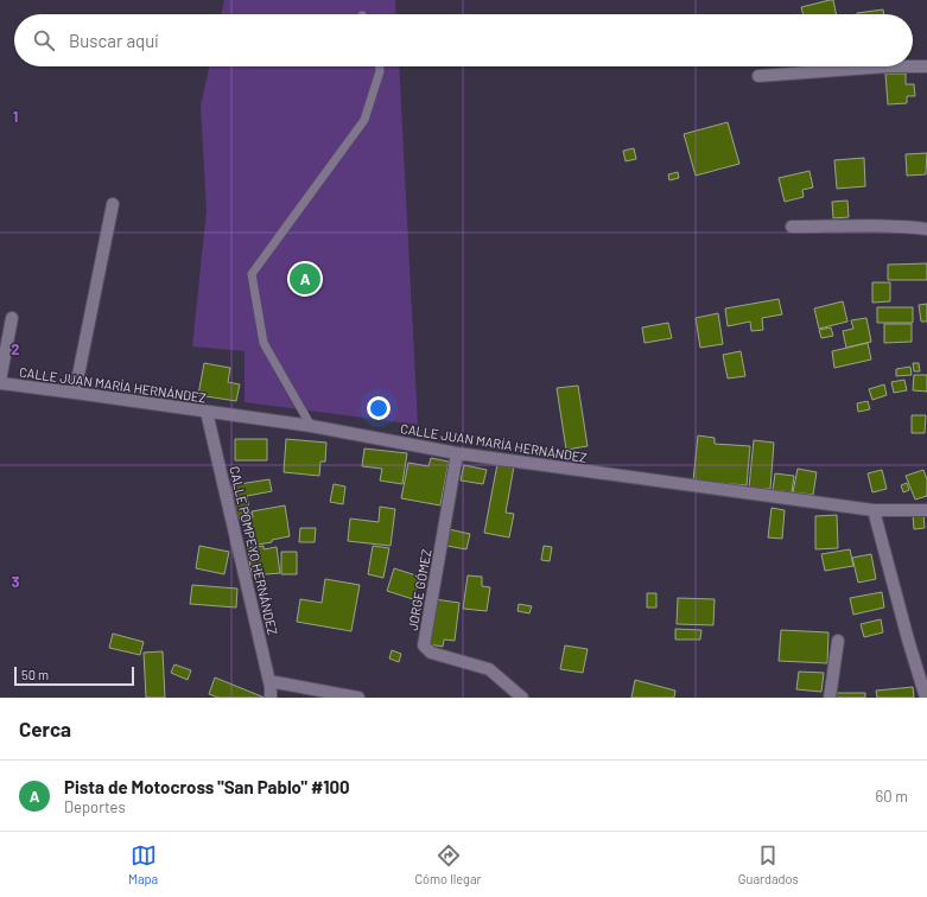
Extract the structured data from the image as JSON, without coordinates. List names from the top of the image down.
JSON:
{
  "streets": {
    "street": ["CALLE JUAN MARÍA HERNÁNDEZ", "CALLE POMPEYO HERNÁNDEZ", "JORGE GÓMEZ"]
  },
  "crossings": [
    ["CALLE JUAN MARÍA HERNÁNDEZ", "CALLE POMPEYO HERNÁNDEZ"],
    ["CALLE JUAN MARÍA HERNÁNDEZ", "JORGE GÓMEZ"]
  ],
  "scale_bar": "50 m",
  "page": {
    "search": "Buscar aquí",
    "pins": "A",
    "scale": "50 m",
    "heading": "Cerca",
    "list": [
      {
        "mark": "A",
        "name": "Pista de Motocross \"San Pablo\" #100",
        "note": "Deportes",
        "value": "60 m"
      }
    ],
    "nav": ["Mapa", "Cómo llegar", "Guardados"]
  },
  "grid": {
    "rows": ["1", "2", "3"]
  }
}
